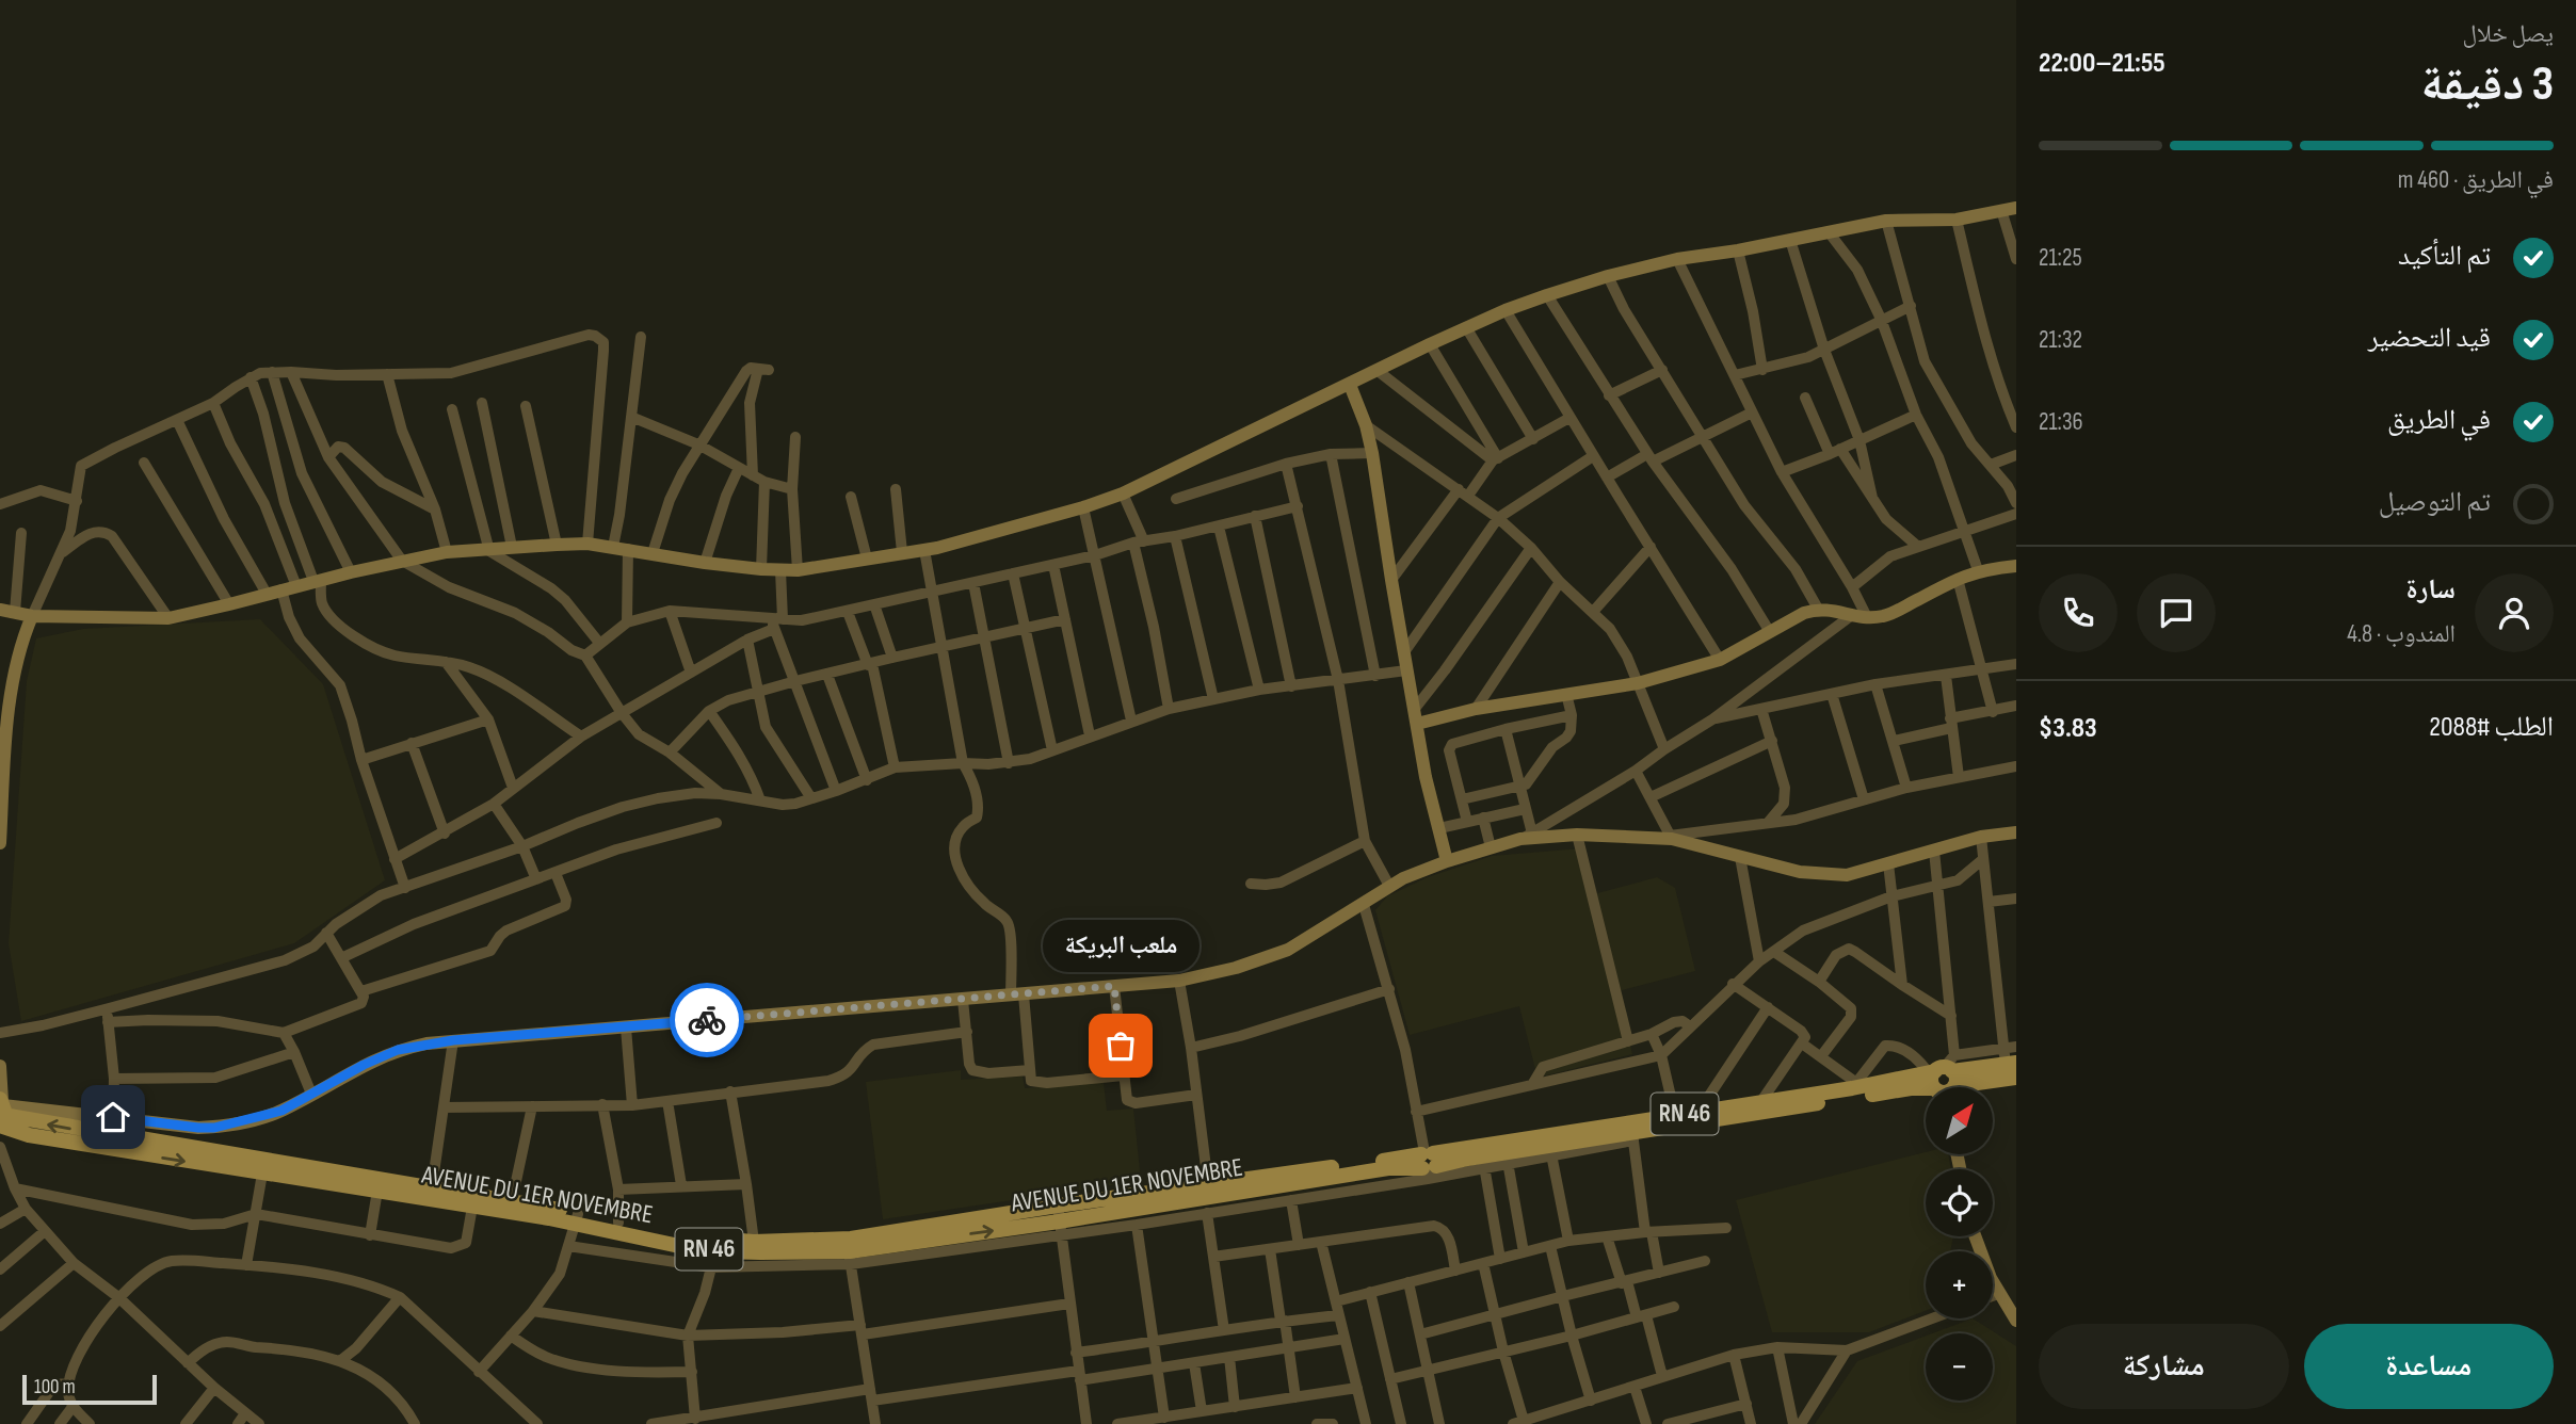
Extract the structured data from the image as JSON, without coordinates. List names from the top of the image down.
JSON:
{
  "streets": {
    "main road": ["RN 46", "AVENUE DU 1ER NOVEMBRE"]
  },
  "places": ["ملعب البريكة"],
  "scale_bar": "100 m",
  "north": "top right",
  "page": {
    "heading": ["3 دقيقة", "يصل خلال", "21:55–22:00"],
    "panel": [
      "سارة",
      "المندوب · 4.8",
      "الطلب #2088",
      "$3.83"
    ],
    "bar": "في الطريق · 460 m",
    "list": [
      ["تم التأكيد", "21:25"],
      ["قيد التحضير", "21:32"],
      ["في الطريق", "21:36"],
      "تم التوصيل"
    ],
    "bubble": "ملعب البريكة",
    "map_buttons": ["+", "−"],
    "buttons": ["مساعدة", "مشاركة"],
    "scale": "100 m"
  }
}
